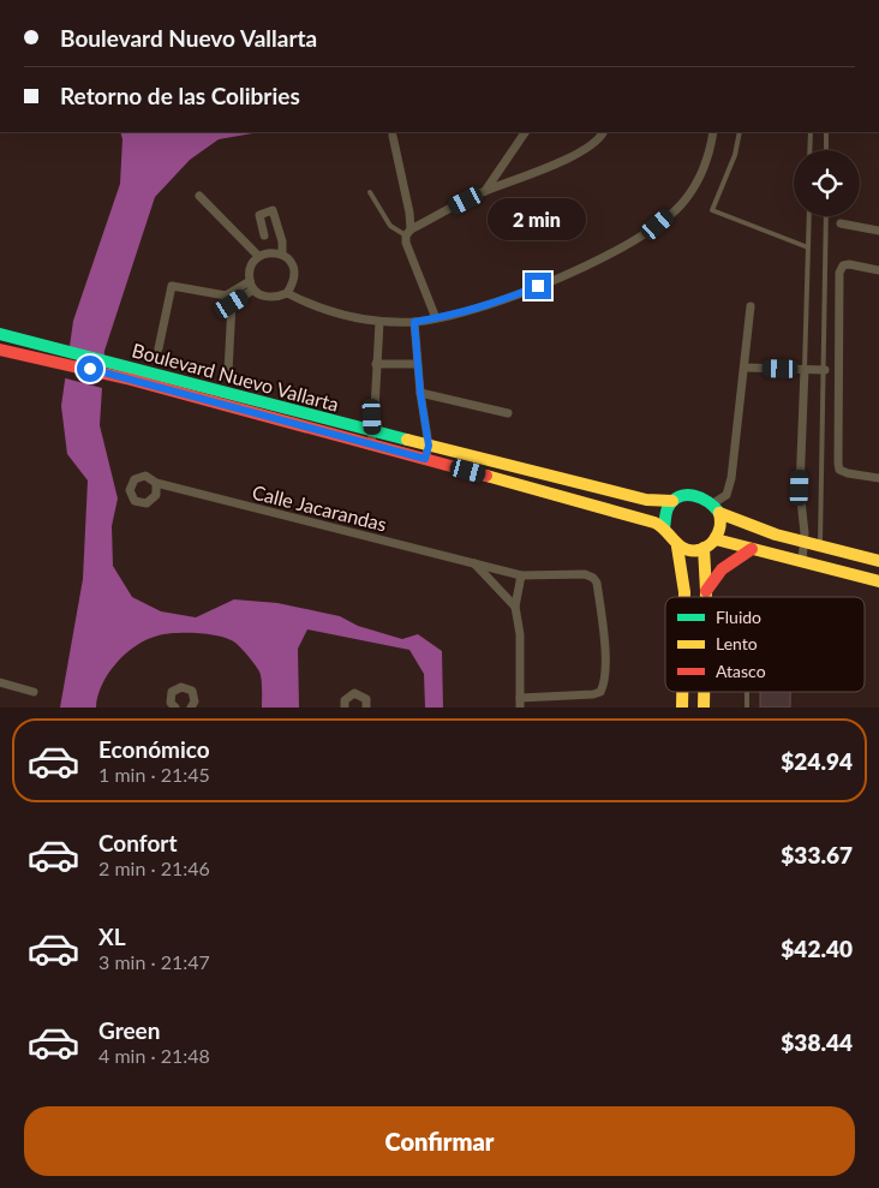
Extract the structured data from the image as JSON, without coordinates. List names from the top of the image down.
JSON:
{
  "streets": {
    "main road": ["Boulevard Nuevo Vallarta"],
    "street": ["Calle Jacarandas"]
  },
  "legend": ["Fluido", "Lento", "Atasco"],
  "page": {
    "banner": ["Boulevard Nuevo Vallarta", "Retorno de las Colibries"],
    "bubble": "2 min",
    "list": [
      {
        "name": "Económico",
        "note": "1 min · 21:45",
        "value": "$24.94"
      },
      {
        "name": "Confort",
        "note": "2 min · 21:46",
        "value": "$33.67"
      },
      {
        "name": "XL",
        "note": "3 min · 21:47",
        "value": "$42.40"
      },
      {
        "name": "Green",
        "note": "4 min · 21:48",
        "value": "$38.44"
      }
    ],
    "buttons": "Confirmar"
  }
}
